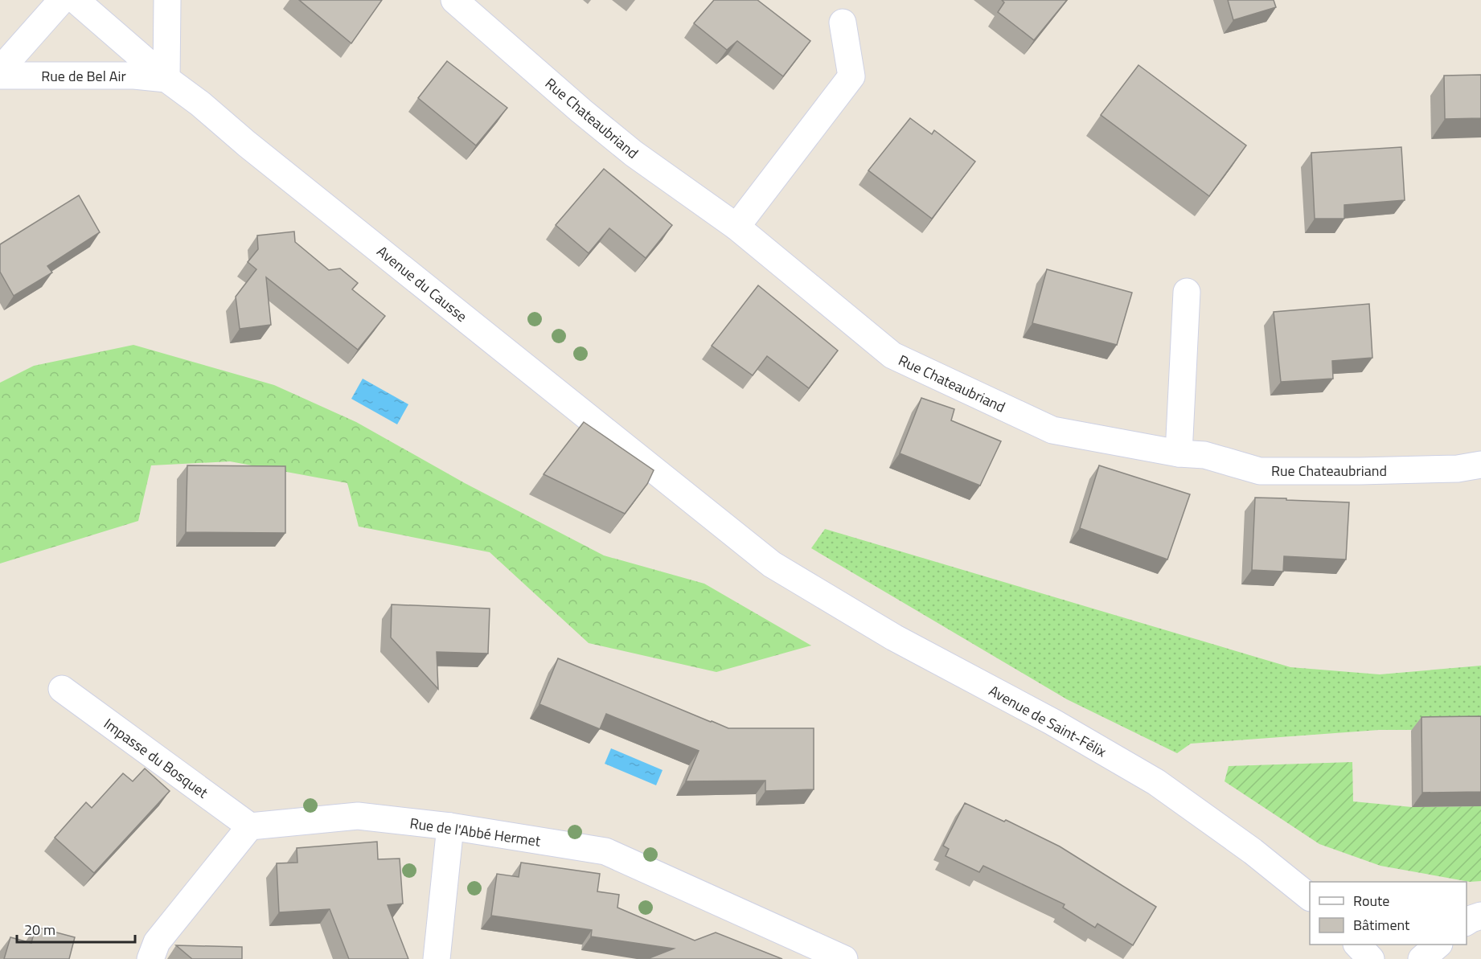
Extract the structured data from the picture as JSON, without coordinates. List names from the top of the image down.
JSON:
{
  "streets": {
    "street": [
      "Rue de Bel Air",
      "Rue Chateaubriand",
      "Avenue du Causse",
      "Avenue de Saint-Félix",
      "Impasse du Bosquet",
      "Rue de l'Abbé Hermet"
    ]
  },
  "crossings": [
    ["Rue de Bel Air", "Avenue du Causse"],
    ["Avenue du Causse", "Avenue de Saint-Félix"],
    ["Impasse du Bosquet", "Rue de l'Abbé Hermet"]
  ],
  "legend": ["Route", "Bâtiment"],
  "scale_bar": "20 m"
}
